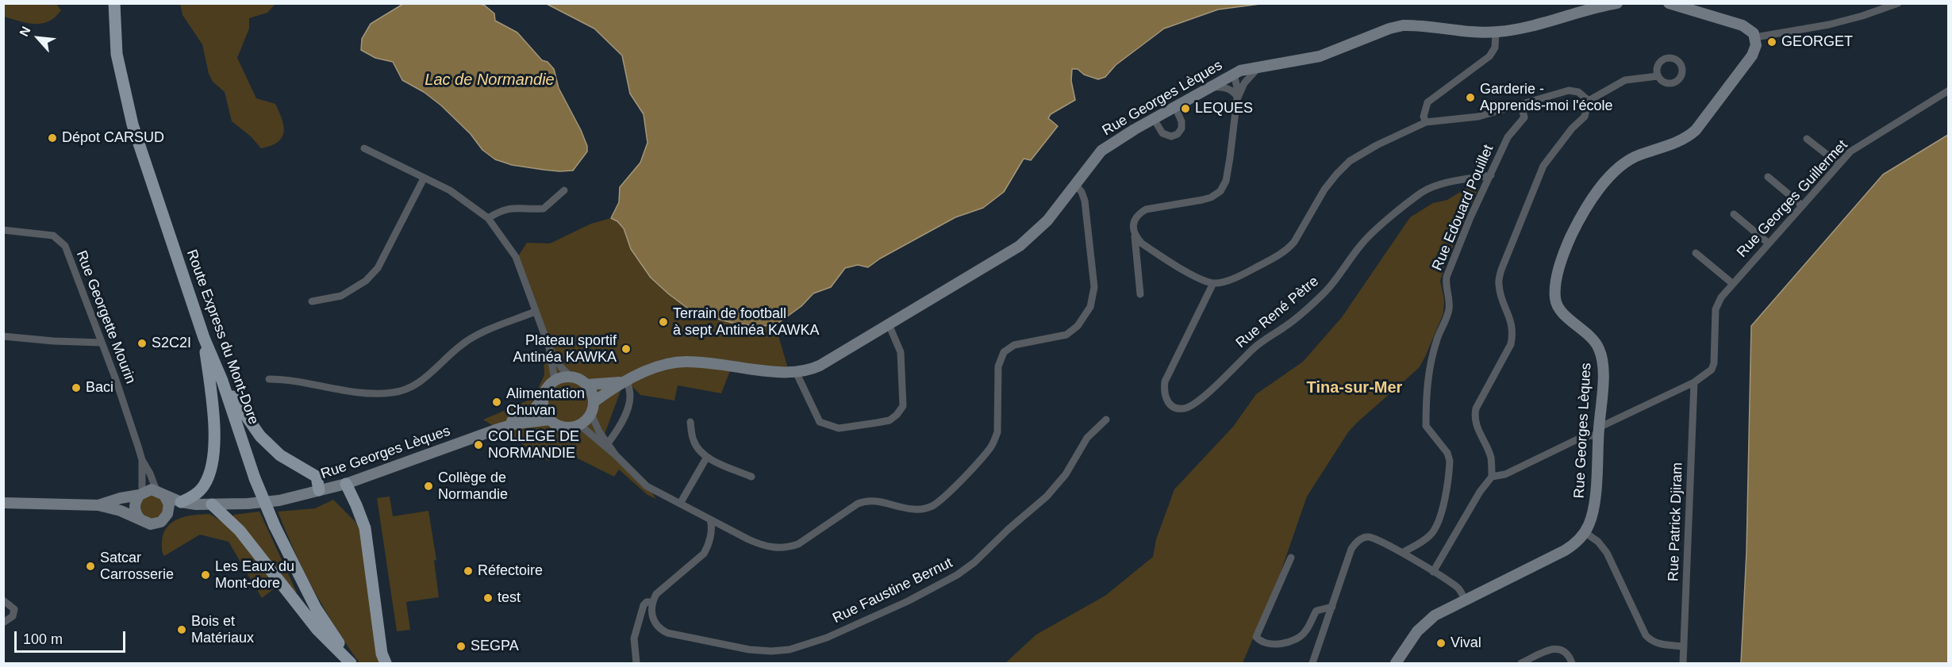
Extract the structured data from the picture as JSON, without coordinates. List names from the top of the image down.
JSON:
{
  "streets": {
    "main road": ["Rue Georges Lèques", "Route Express du Mont-Dore"],
    "street": [
      "Rue Georges Guillermet",
      "Rue Edouard Pouillet",
      "Rue René Pètre",
      "Rue Georgette Mourin",
      "Rue Patrick Djiram",
      "Rue Faustine Bernut"
    ]
  },
  "crossings": [
    ["Rue Georges Lèques", "Rue Georges Guillermet"],
    ["Rue Georges Lèques", "Rue Georgette Mourin"],
    ["Rue Georges Guillermet", "Rue Patrick Djiram"],
    ["Rue Edouard Pouillet", "Rue René Pètre"]
  ],
  "districts": ["Tina-sur-Mer"],
  "water": ["Lac de Normandie"],
  "places": [
    "GEORGET",
    "Garderie - Apprends-moi l'école",
    "LEQUES",
    "Dépot CARSUD",
    "Terrain de football à sept Antinéa KAWKA",
    "S2C2I",
    "Plateau sportif Antinéa KAWKA",
    "Baci",
    "Alimentation Chuvan",
    "COLLEGE DE NORMANDIE",
    "Collège de Normandie",
    "Satcar Carrosserie",
    "Réfectoire",
    "Les Eaux du Mont-dore",
    "test",
    "Bois et Matériaux",
    "Vival",
    "SEGPA"
  ],
  "scale_bar": "100 m",
  "north": "top left"
}
